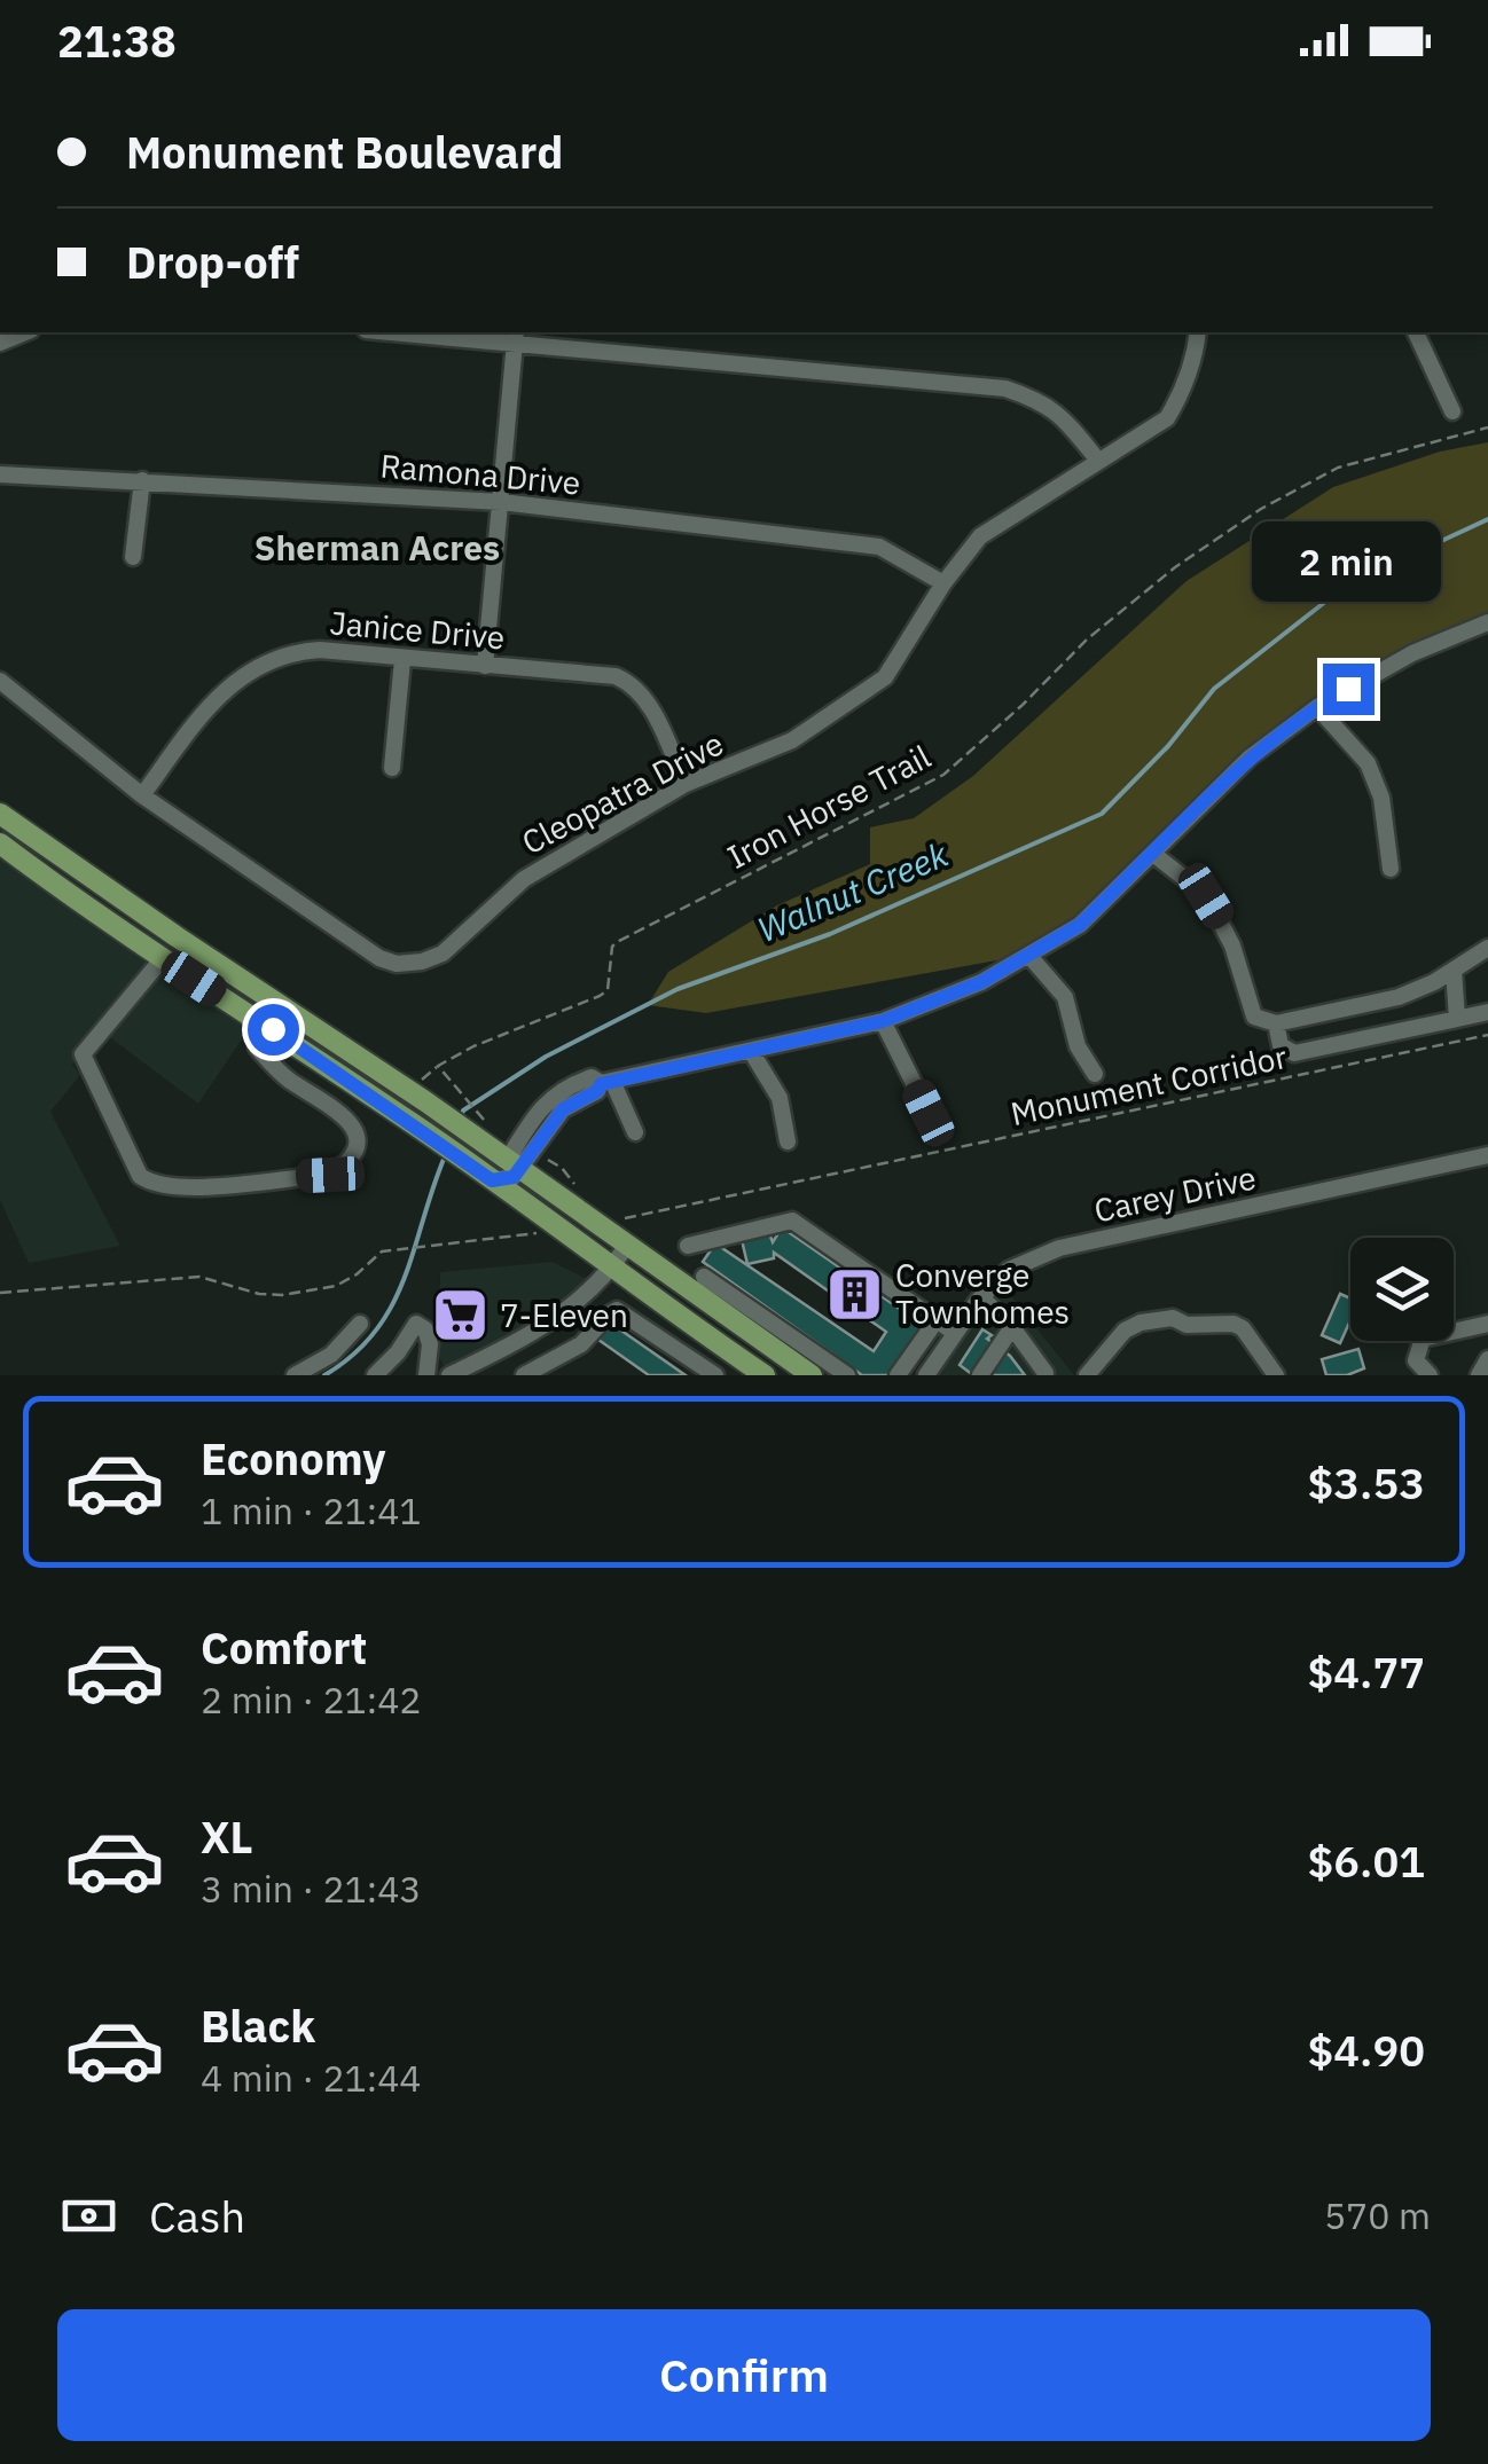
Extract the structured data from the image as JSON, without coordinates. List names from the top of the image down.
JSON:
{
  "streets": {
    "street": [
      "Ramona Drive",
      "Janice Drive",
      "Cleopatra Drive",
      "Carey Drive"
    ],
    "path": ["Iron Horse Trail", "Monument Corridor"]
  },
  "crossings": [
    ["Ramona Drive", "Cleopatra Drive"],
    ["Janice Drive", "Cleopatra Drive"]
  ],
  "districts": ["Sherman Acres"],
  "water": ["Walnut Creek"],
  "places": {
    "building": ["Converge Townhomes"],
    "supermarket": ["7-Eleven"]
  },
  "page": {
    "status": "21:38",
    "banner": ["Monument Boulevard", "Drop-off"],
    "bubble": "2 min",
    "list": [
      {
        "name": "Economy",
        "note": "1 min · 21:41",
        "value": "$3.53"
      },
      {
        "name": "Comfort",
        "note": "2 min · 21:42",
        "value": "$4.77"
      },
      {
        "name": "XL",
        "note": "3 min · 21:43",
        "value": "$6.01"
      },
      {
        "name": "Black",
        "note": "4 min · 21:44",
        "value": "$4.90"
      }
    ],
    "pay": ["Cash", "570 m"],
    "buttons": "Confirm"
  }
}
